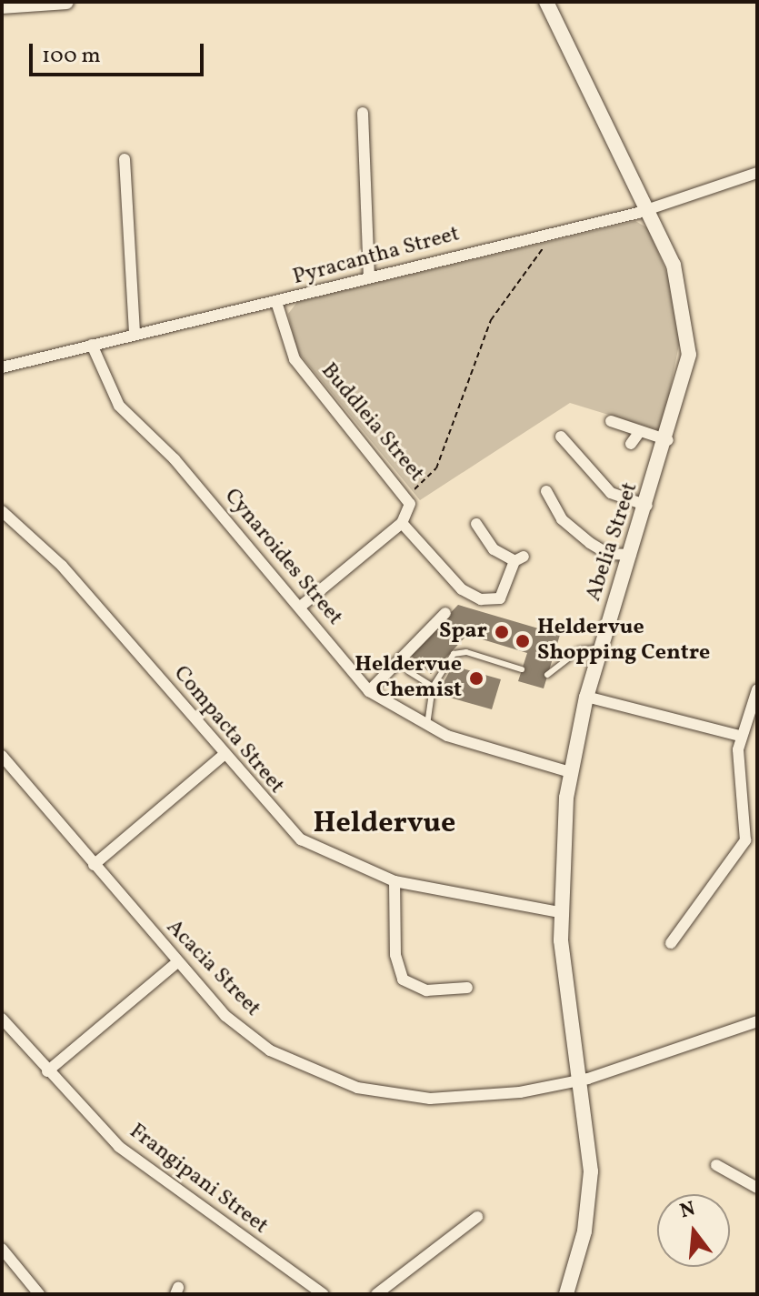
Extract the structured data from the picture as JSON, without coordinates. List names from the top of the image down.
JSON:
{
  "streets": {
    "street": [
      "Pyracantha Street",
      "Buddleia Street",
      "Abelia Street",
      "Cynaroides Street",
      "Compacta Street",
      "Acacia Street",
      "Frangipani Street"
    ]
  },
  "crossings": [
    ["Pyracantha Street", "Buddleia Street"],
    ["Pyracantha Street", "Abelia Street"],
    ["Pyracantha Street", "Cynaroides Street"],
    ["Abelia Street", "Cynaroides Street"],
    ["Abelia Street", "Compacta Street"],
    ["Abelia Street", "Acacia Street"]
  ],
  "districts": ["Heldervue"],
  "places": ["Spar", "Heldervue Shopping Centre", "Heldervue Chemist"],
  "scale_bar": "100 m",
  "north": "top"
}
